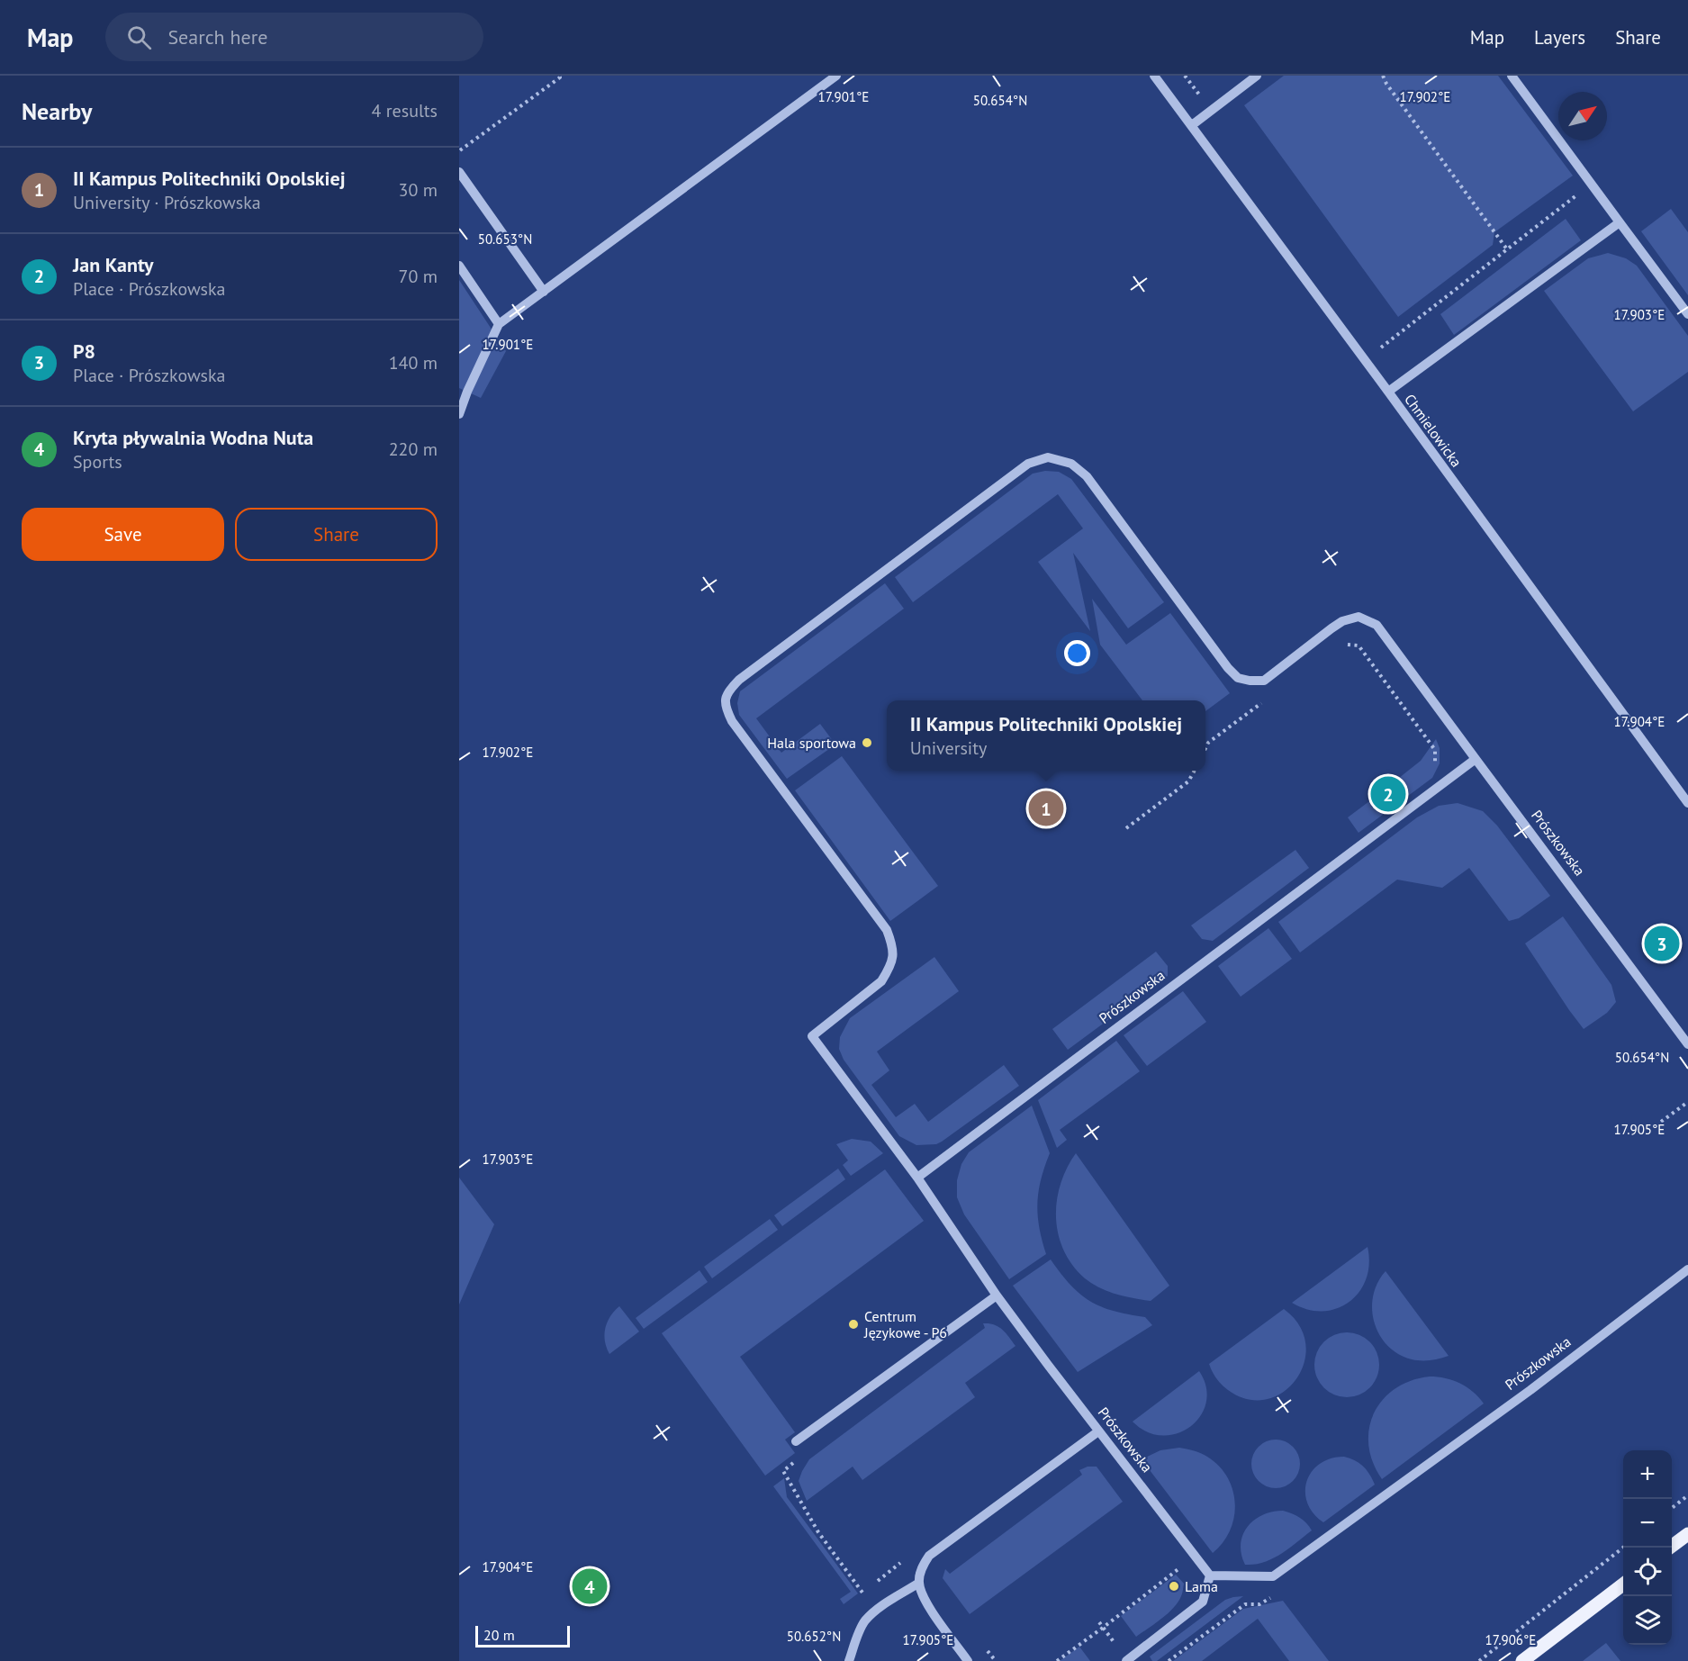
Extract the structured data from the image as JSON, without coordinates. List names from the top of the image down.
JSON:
{
  "streets": {
    "street": ["Chmielowicka", "Prószkowska"]
  },
  "places": ["Hala sportowa", "Centrum Językowe - P6", "Lama"],
  "scale_bar": "20 m",
  "north": "top right",
  "page": {
    "header": "Map",
    "search": "Search here",
    "nav": ["Map", "Layers", "Share"],
    "heading": ["Nearby", "4 results"],
    "list": [
      {
        "mark": "1",
        "name": "II Kampus Politechniki Opolskiej",
        "note": "University · Prószkowska",
        "value": "30 m"
      },
      {
        "mark": "2",
        "name": "Jan Kanty",
        "note": "Place · Prószkowska",
        "value": "70 m"
      },
      {
        "mark": "3",
        "name": "P8",
        "note": "Place · Prószkowska",
        "value": "140 m"
      },
      {
        "mark": "4",
        "name": "Kryta pływalnia Wodna Nuta",
        "note": "Sports",
        "value": "220 m"
      }
    ],
    "buttons": ["Save", "Share"],
    "popup": ["II Kampus Politechniki Opolskiej", "University"],
    "pins": [
      "2",
      "1",
      "3",
      "4"
    ],
    "map_buttons": ["+", "−"],
    "scale": "20 m"
  },
  "coordinates": [
    "17.902°E",
    "17.901°E",
    "50.654°N",
    "50.653°N",
    "17.903°E",
    "17.904°E",
    "17.905°E",
    "50.652°N",
    "17.906°E"
  ]
}
